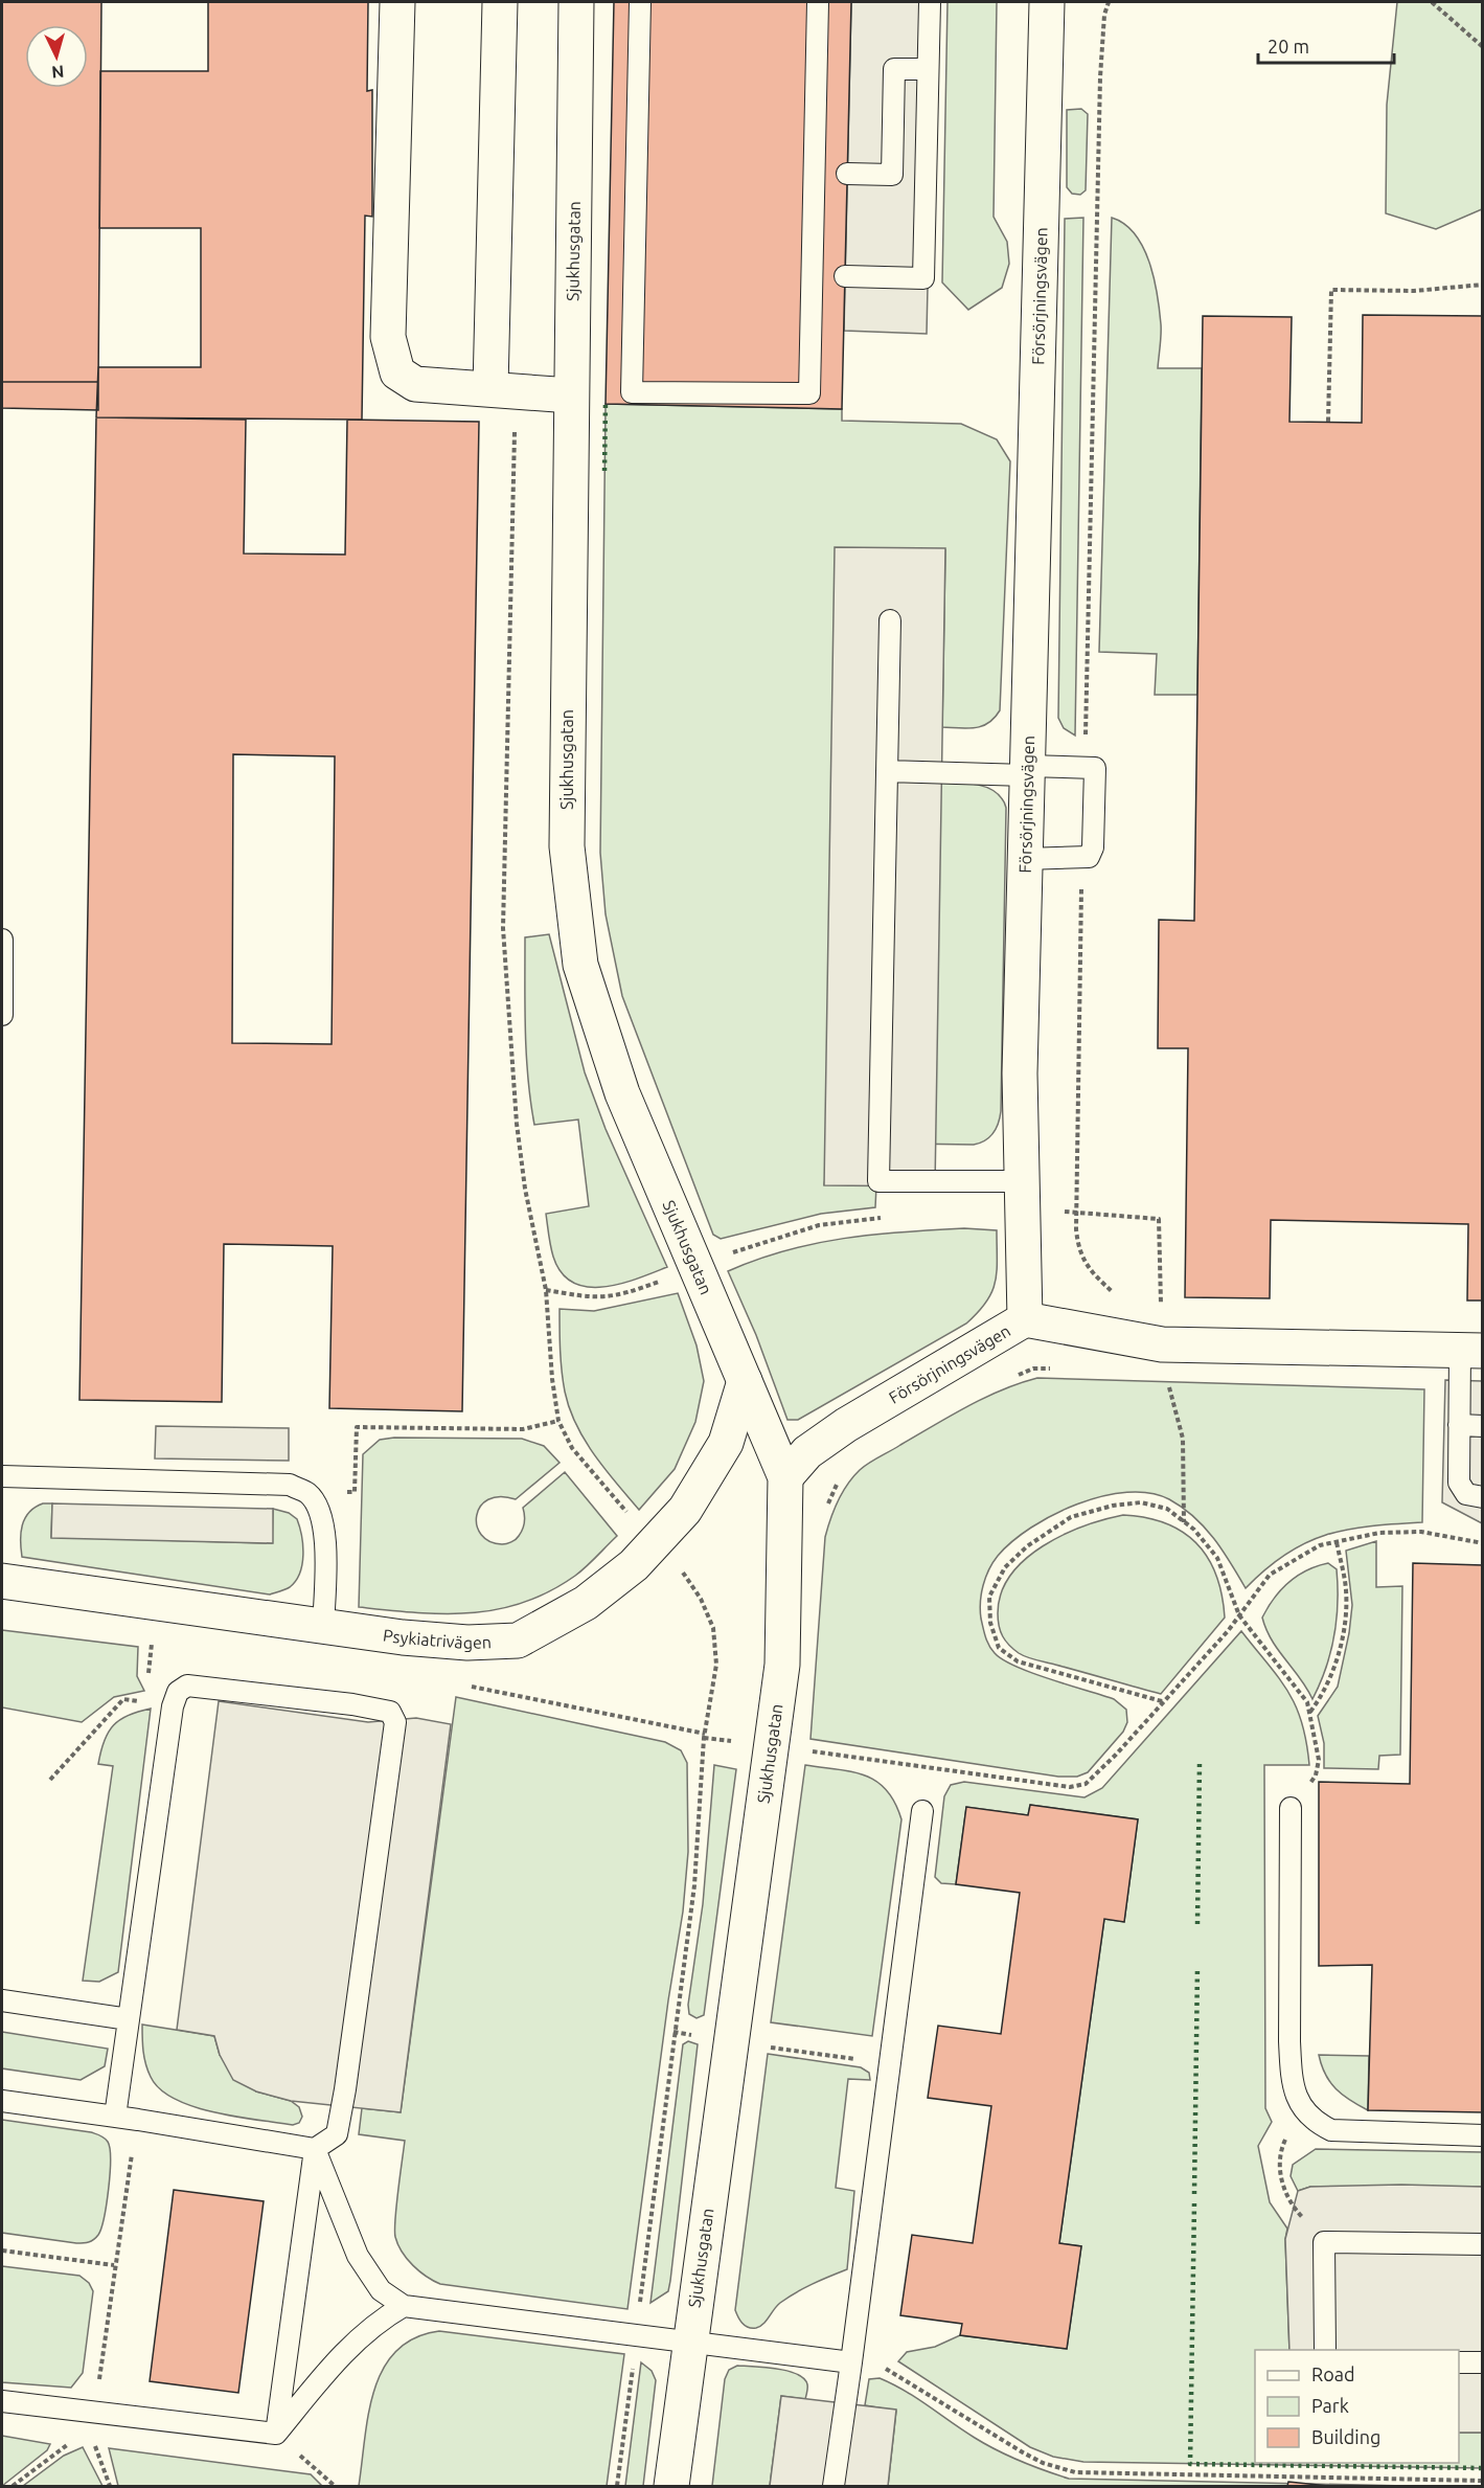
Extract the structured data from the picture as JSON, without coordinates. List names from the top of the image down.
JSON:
{
  "streets": {
    "street": ["Sjukhusgatan", "Försörjningsvägen", "Psykiatrivägen"]
  },
  "crossings": [
    ["Sjukhusgatan", "Försörjningsvägen"],
    ["Sjukhusgatan", "Psykiatrivägen"]
  ],
  "legend": ["Road", "Park", "Building"],
  "scale_bar": "20 m",
  "north": "bottom"
}
